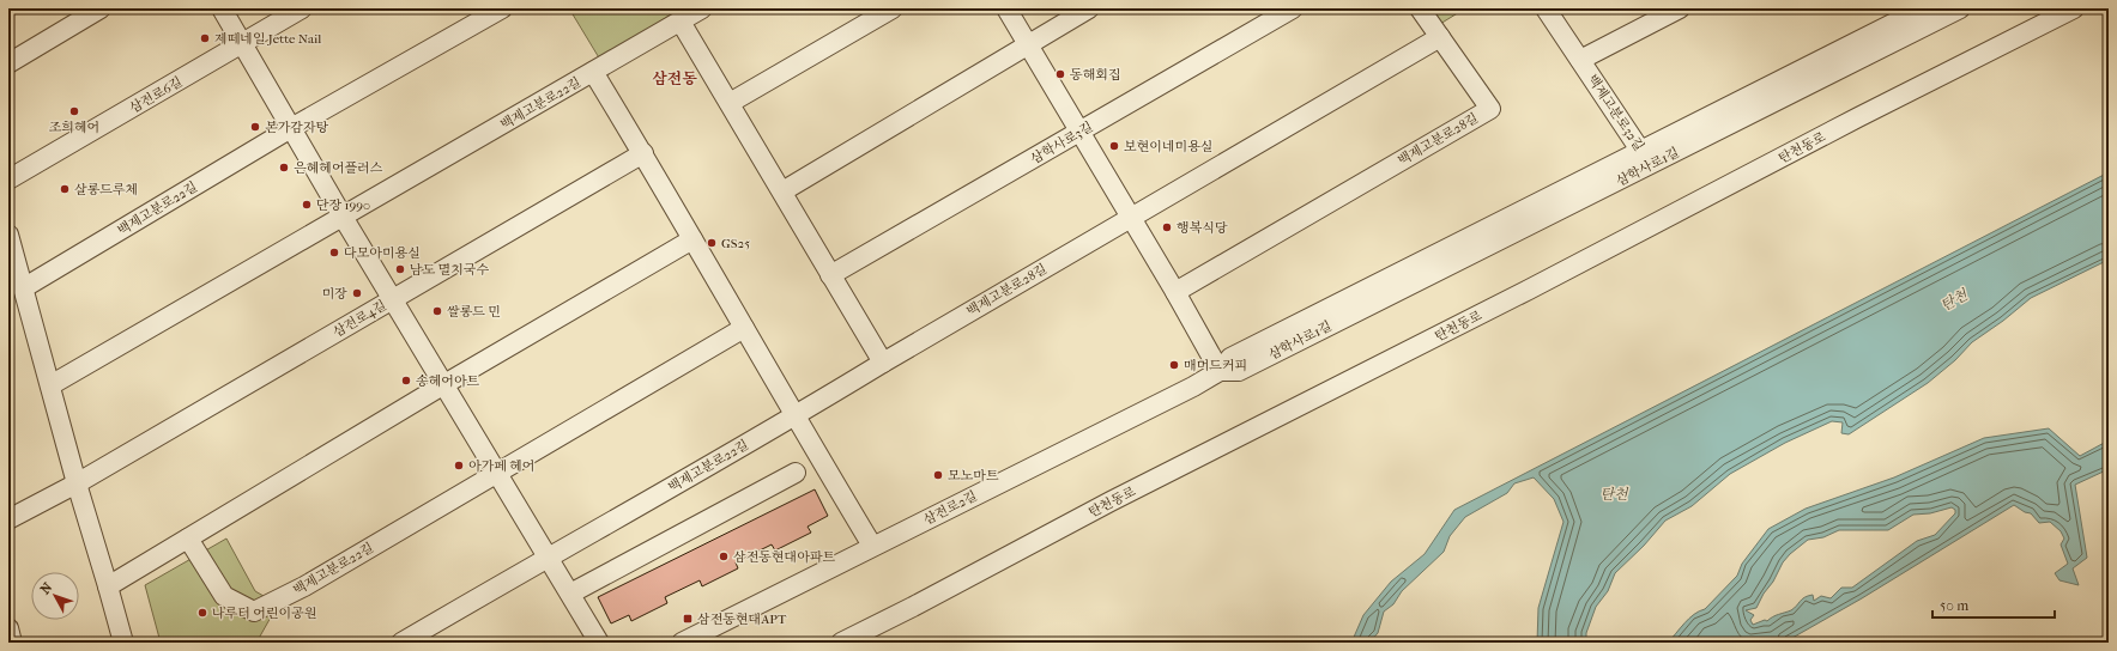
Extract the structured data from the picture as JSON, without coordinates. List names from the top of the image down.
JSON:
{
  "streets": {
    "street": [
      "삼전로6길",
      "백제고분로22길",
      "백제고분로32길",
      "백제고분로28길",
      "삼학사로3길",
      "탄천동로",
      "삼학사로1길",
      "삼전로4길",
      "삼전로2길"
    ]
  },
  "crossings": [
    ["백제고분로22길", "백제고분로28길"],
    ["백제고분로22길", "삼전로4길"],
    ["백제고분로22길", "삼전로2길"],
    ["백제고분로32길", "삼학사로1길"],
    ["삼학사로1길", "삼전로2길"]
  ],
  "districts": ["삼전동"],
  "water": ["탄천"],
  "places": {
    "other": [
      "제떼네일 Jette Nail",
      "동해회집",
      "조희헤어",
      "본가감자탕",
      "보현이네미용실",
      "은혜헤어플러스",
      "살롱드루체",
      "단장 1990",
      "행복식당",
      "GS25",
      "다모아미용실",
      "남도 멸치국수",
      "미장",
      "쌀롱드 민",
      "매머드커피",
      "송헤어아트",
      "아가페 헤어",
      "모노마트",
      "삼전동현대아파트",
      "나루터 어린이공원"
    ],
    "transit": ["삼전동현대APT"]
  },
  "scale_bar": "50 m",
  "north": "top left"
}
